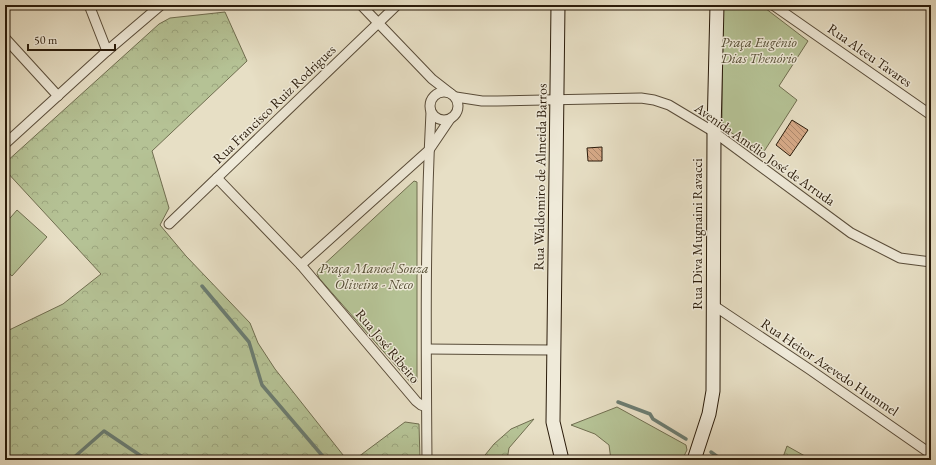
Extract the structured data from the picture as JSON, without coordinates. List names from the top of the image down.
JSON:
{
  "streets": {
    "main road": ["Rua Waldomiro de Almeida Barros", "Rua Diva Mugnaini Ravacci"],
    "street": [
      "Rua Alceu Tavares",
      "Rua Francisco Ruiz Rodrigues",
      "Avenida Amélio José de Arruda",
      "Rua José Ribeiro",
      "Rua Heitor Azevedo Hummel"
    ]
  },
  "crossings": [
    ["Rua Francisco Ruiz Rodrigues", "Rua José Ribeiro"],
    ["Avenida Amélio José de Arruda", "Rua Waldomiro de Almeida Barros"],
    ["Avenida Amélio José de Arruda", "Rua Diva Mugnaini Ravacci"],
    ["Rua Diva Mugnaini Ravacci", "Rua Heitor Azevedo Hummel"]
  ],
  "parks": ["Praça Eugênio Dias Thenório", "Praça Manoel Souza Oliveira - Neco"],
  "scale_bar": "50 m"
}
